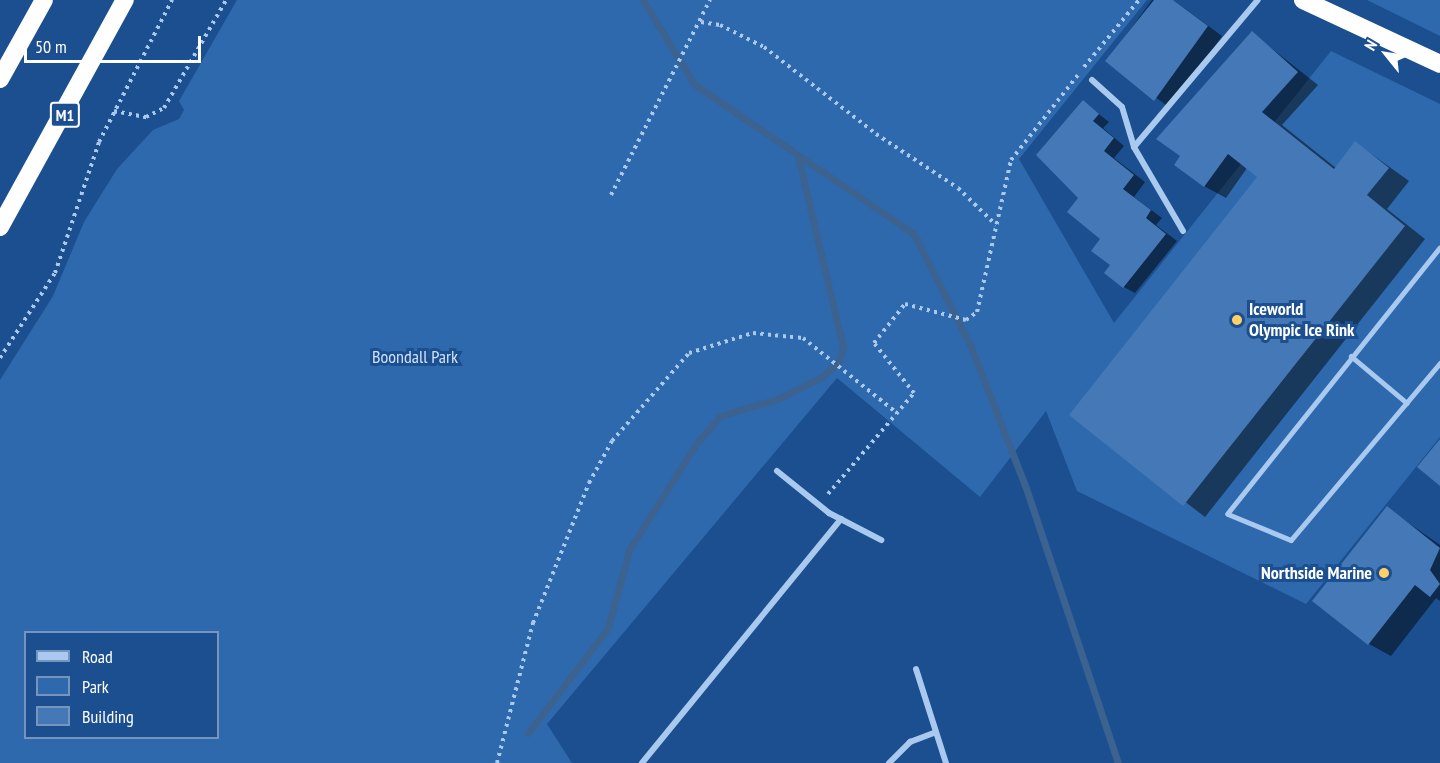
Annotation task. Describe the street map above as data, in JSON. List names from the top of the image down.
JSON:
{
  "streets": {
    "highway": ["M1"]
  },
  "parks": ["Boondall Park"],
  "places": ["Iceworld Olympic Ice Rink", "Northside Marine"],
  "legend": ["Road", "Park", "Building"],
  "scale_bar": "50 m",
  "north": "top left"
}
